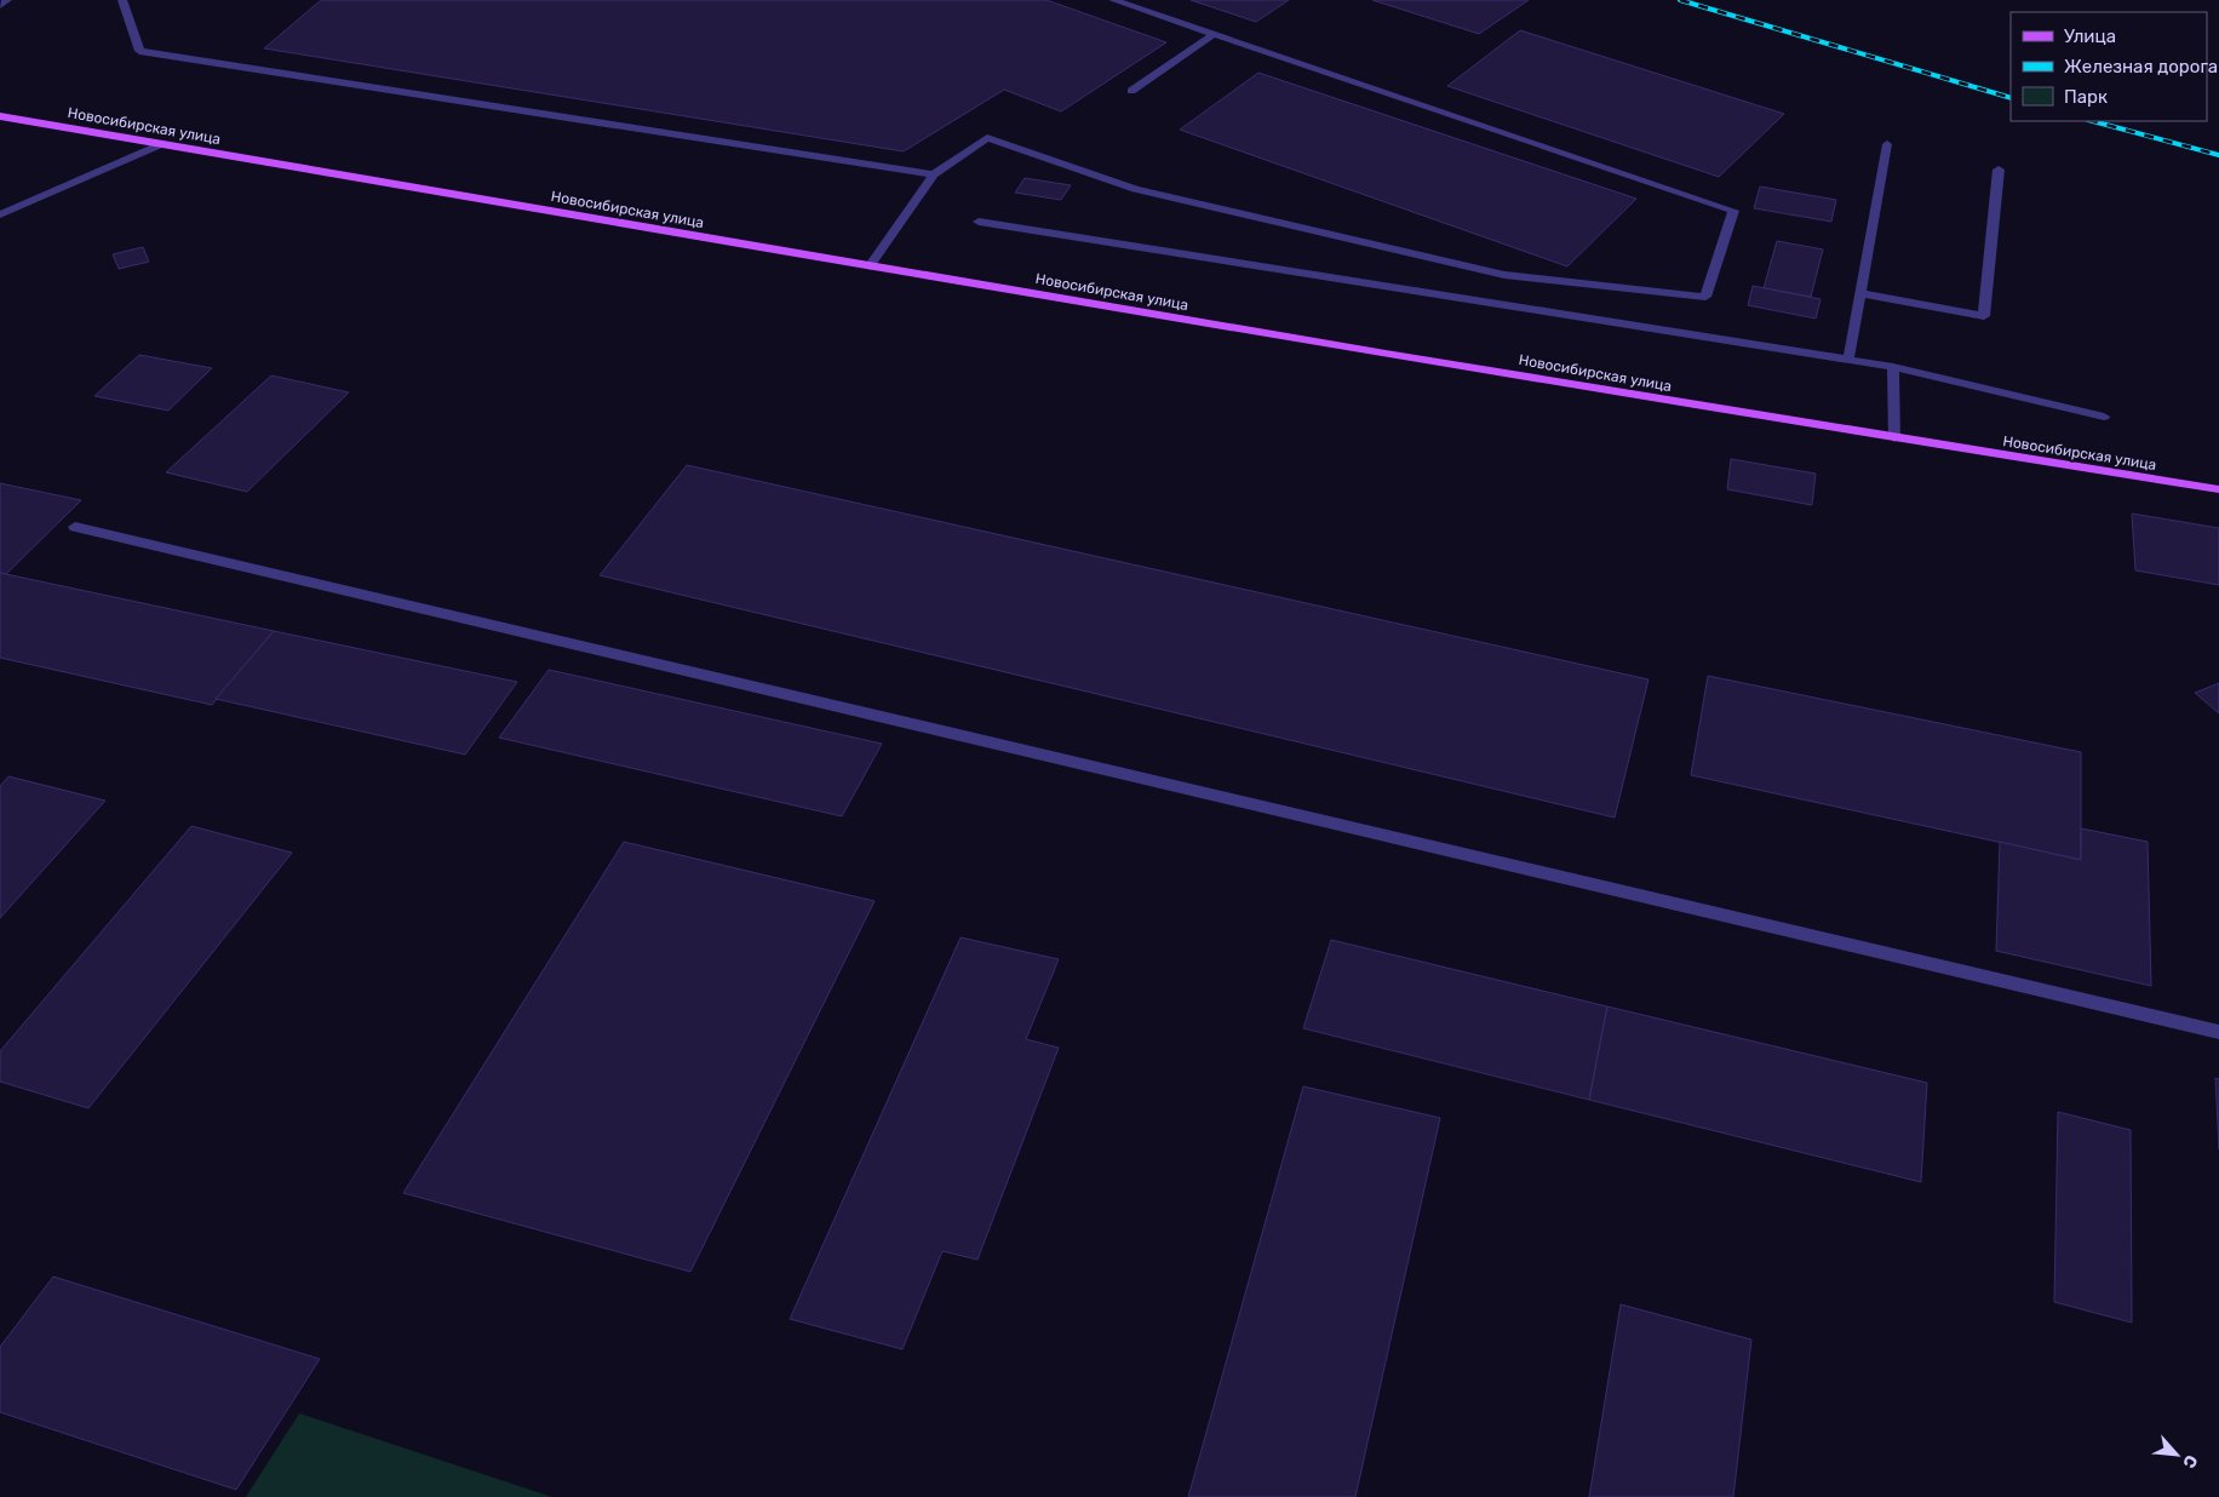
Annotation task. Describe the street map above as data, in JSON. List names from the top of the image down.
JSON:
{
  "streets": {
    "main road": ["Новосибирская улица"]
  },
  "legend": ["Улица", "Железная дорога", "Парк"],
  "north": "bottom right"
}
